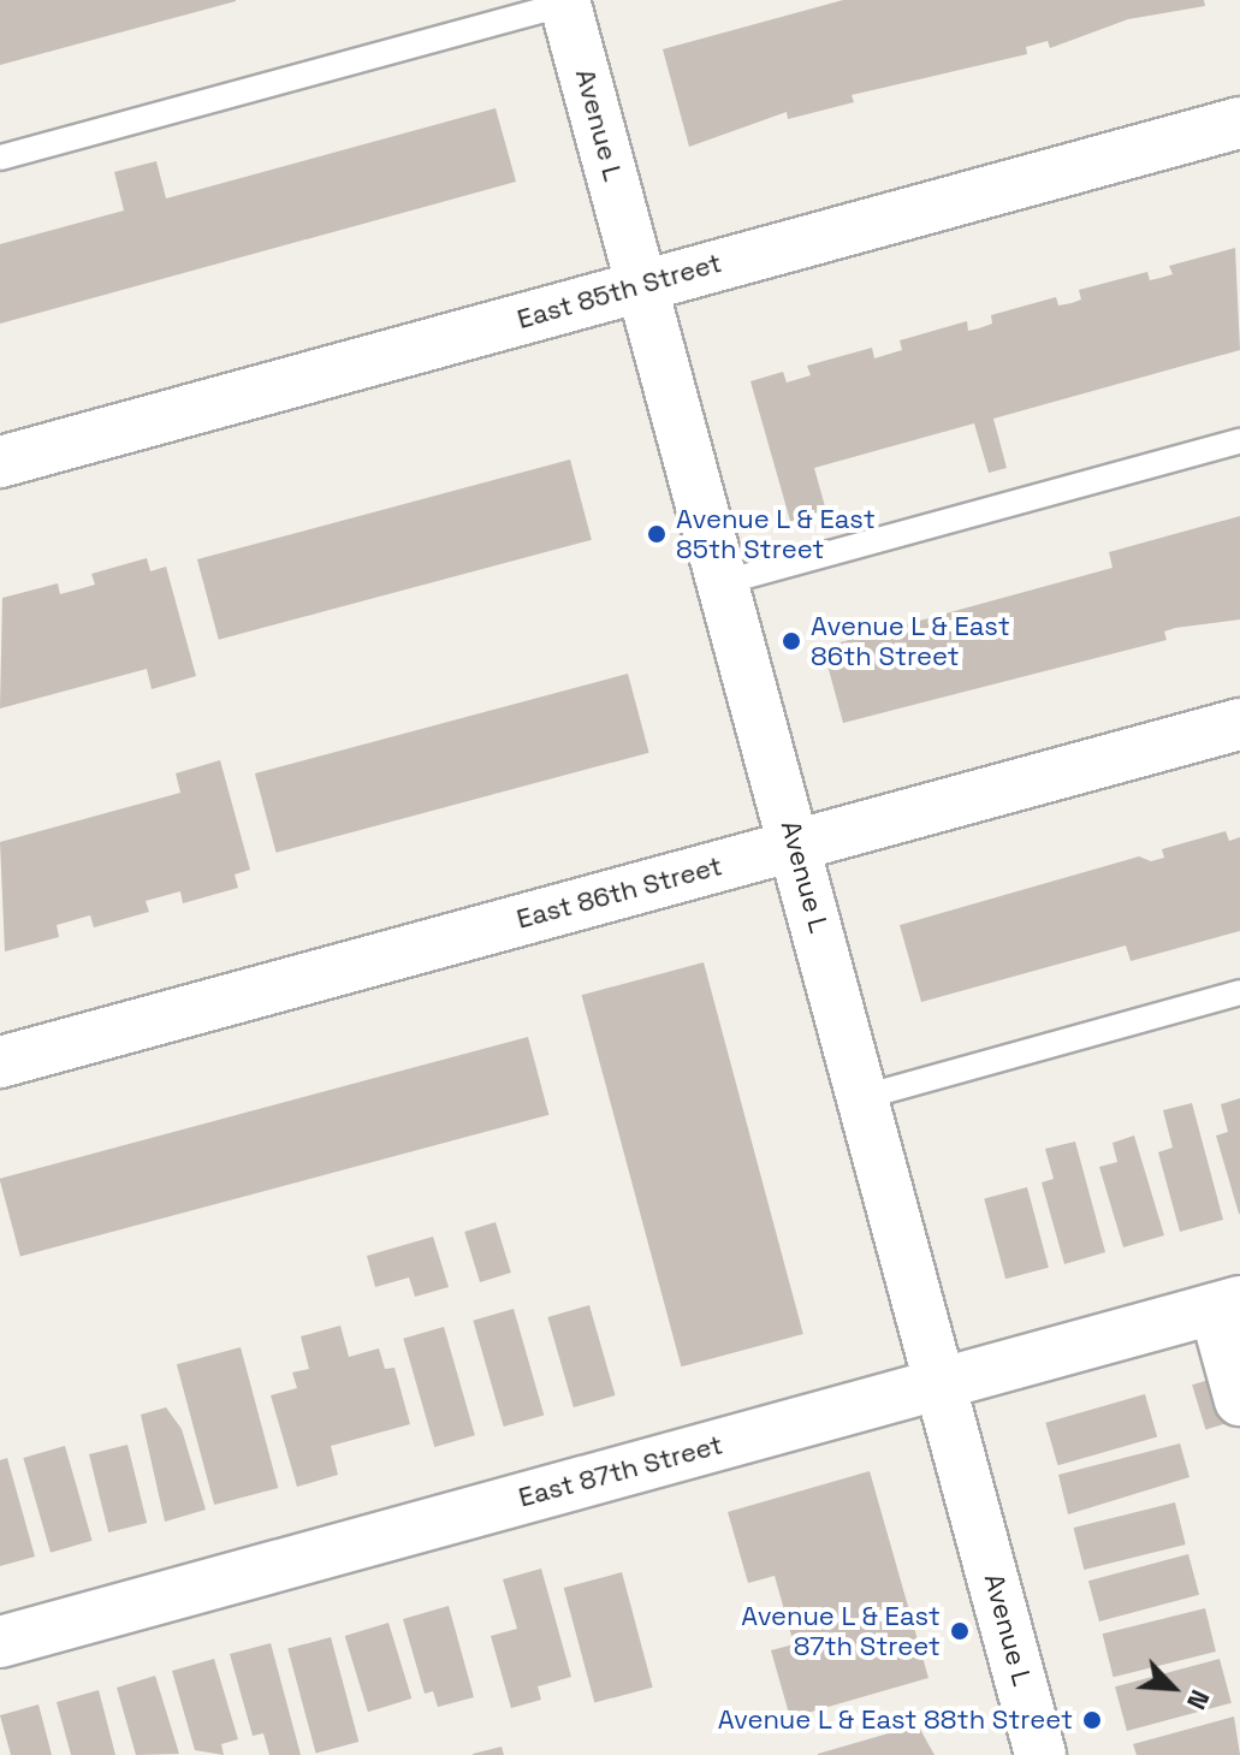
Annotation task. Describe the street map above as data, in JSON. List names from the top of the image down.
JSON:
{
  "streets": {
    "street": [
      "Avenue L",
      "East 85th Street",
      "East 86th Street",
      "East 87th Street"
    ]
  },
  "crossings": [
    ["Avenue L", "East 85th Street"],
    ["Avenue L", "East 86th Street"],
    ["Avenue L", "East 87th Street"]
  ],
  "places": [
    "Avenue L & East 85th Street",
    "Avenue L & East 86th Street",
    "Avenue L & East 87th Street",
    "Avenue L & East 88th Street"
  ],
  "north": "bottom right"
}
